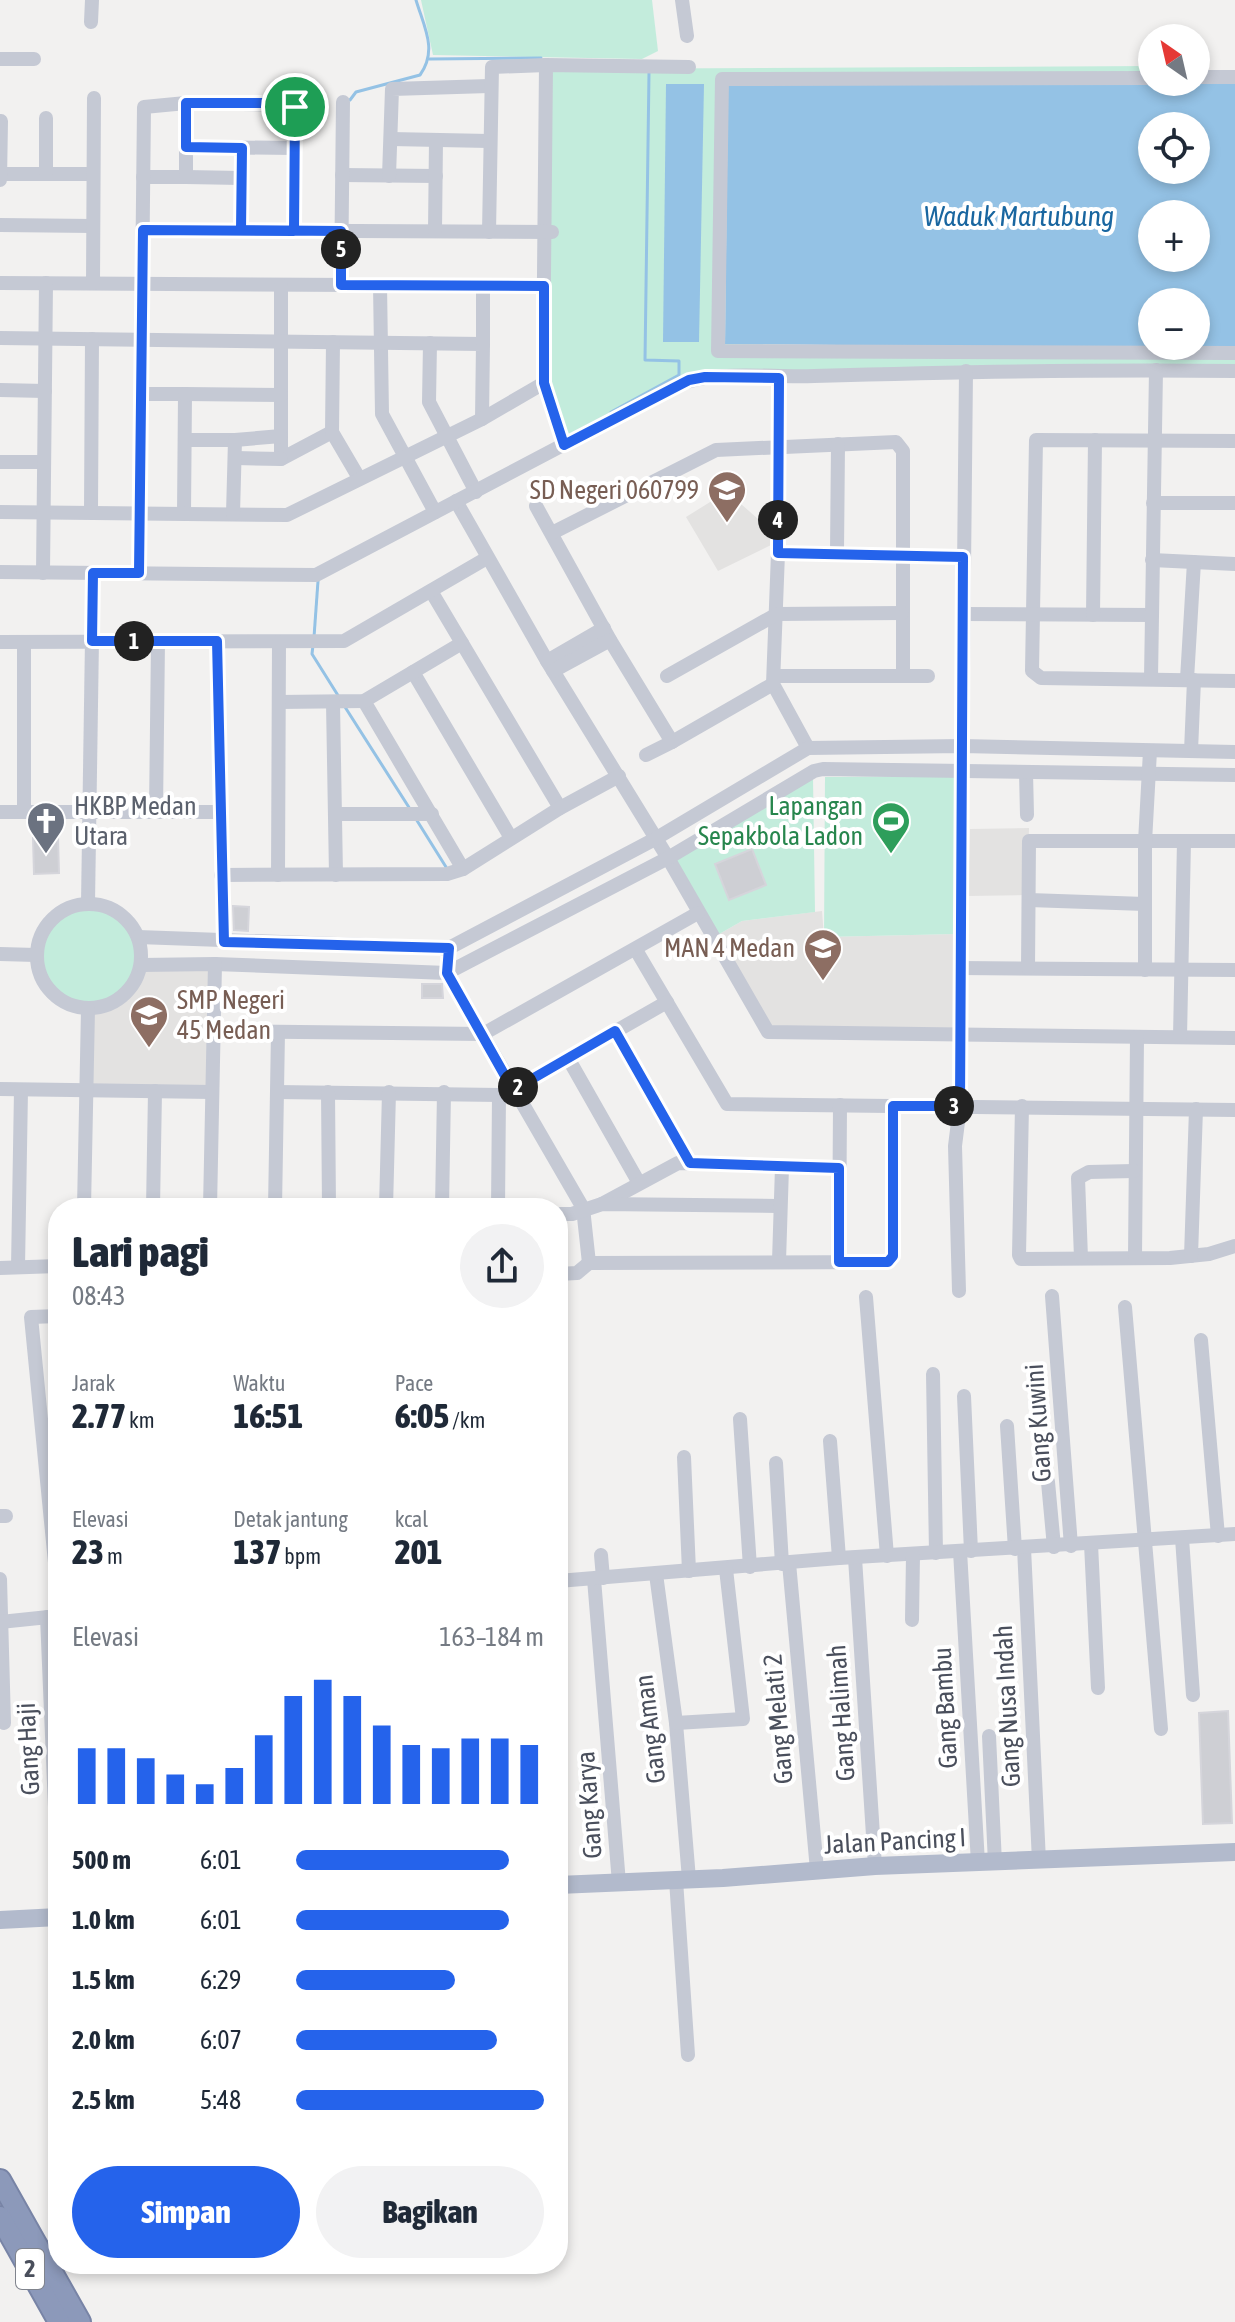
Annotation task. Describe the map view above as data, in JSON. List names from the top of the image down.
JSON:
{
  "streets": {
    "highway": ["2"],
    "main road": ["Jalan Pancing I"],
    "street": [
      "Gang Kuwini",
      "Gang Nusa Indah",
      "Gang Bambu",
      "Gang Halimah",
      "Gang Melati 2",
      "Gang Aman",
      "Gang Karya"
    ]
  },
  "crossings": [
    ["Gang Nusa Indah", "Jalan Pancing I"],
    ["Gang Bambu", "Jalan Pancing I"],
    ["Gang Halimah", "Jalan Pancing I"],
    ["Gang Melati 2", "Jalan Pancing I"],
    ["Gang Aman", "Jalan Pancing I"],
    ["Gang Karya", "Jalan Pancing I"]
  ],
  "water": ["Waduk Martubung"],
  "places": {
    "school or university": ["SD Negeri 060799", "MAN 4 Medan", "SMP Negeri 45 Medan"],
    "church": ["HKBP Medan Utara"],
    "sports": ["Lapangan Sepakbola Ladon"]
  },
  "north": "top left",
  "page": {
    "map_buttons": ["+", "−"],
    "pins": [
      "5",
      "4",
      "1",
      "2",
      "3"
    ],
    "heading": ["Lari pagi", "08:43"],
    "stats": [
      ["Jarak", "2.77 km"],
      ["Waktu", "16:51"],
      ["Pace", "6:05 /km"],
      ["Elevasi", "23 m"],
      ["Detak jantung", "137 bpm"],
      ["kcal", "201"]
    ],
    "chart": ["Elevasi", "163–184 m"],
    "list": [
      {
        "name": "500 m",
        "note": "6:01"
      },
      {
        "name": "1.0 km",
        "note": "6:01"
      },
      {
        "name": "1.5 km",
        "note": "6:29"
      },
      {
        "name": "2.0 km",
        "note": "6:07"
      },
      {
        "name": "2.5 km",
        "note": "5:48"
      }
    ],
    "buttons": ["Simpan", "Bagikan"]
  }
}
